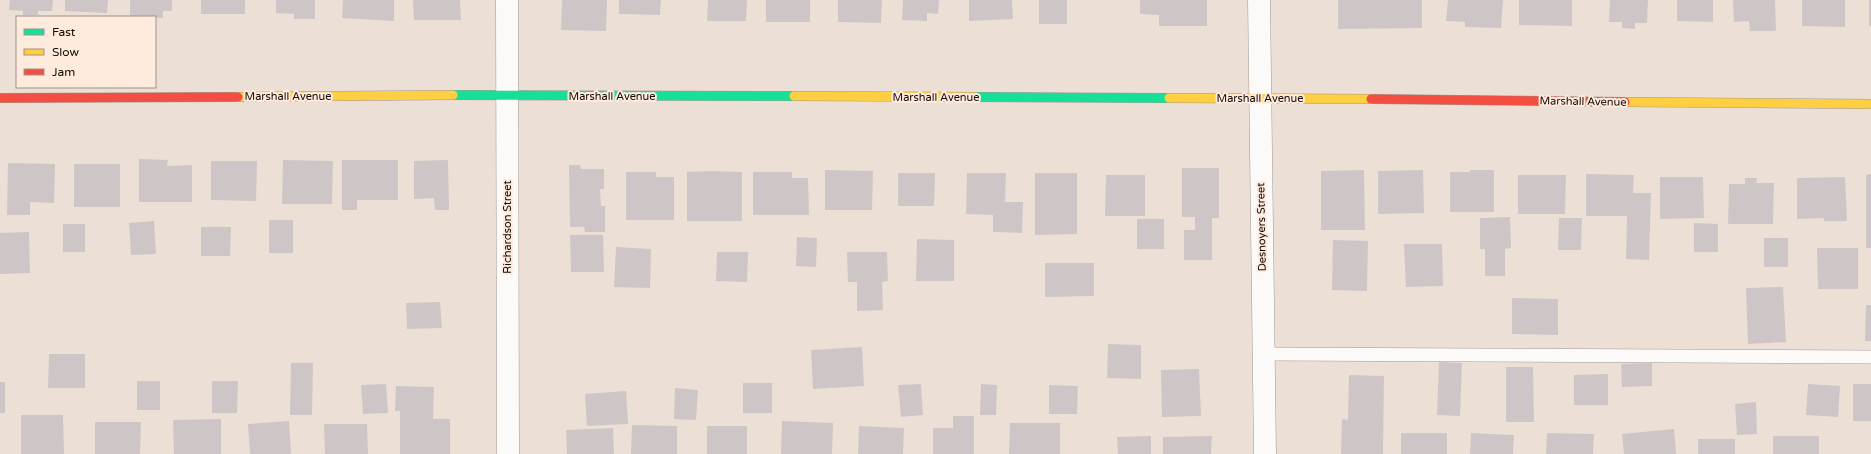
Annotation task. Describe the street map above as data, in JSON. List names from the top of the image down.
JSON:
{
  "streets": {
    "street": ["Marshall Avenue", "Richardson Street", "Desnoyers Street"]
  },
  "crossings": [
    ["Marshall Avenue", "Richardson Street"],
    ["Marshall Avenue", "Desnoyers Street"]
  ],
  "legend": ["Fast", "Slow", "Jam"]
}
